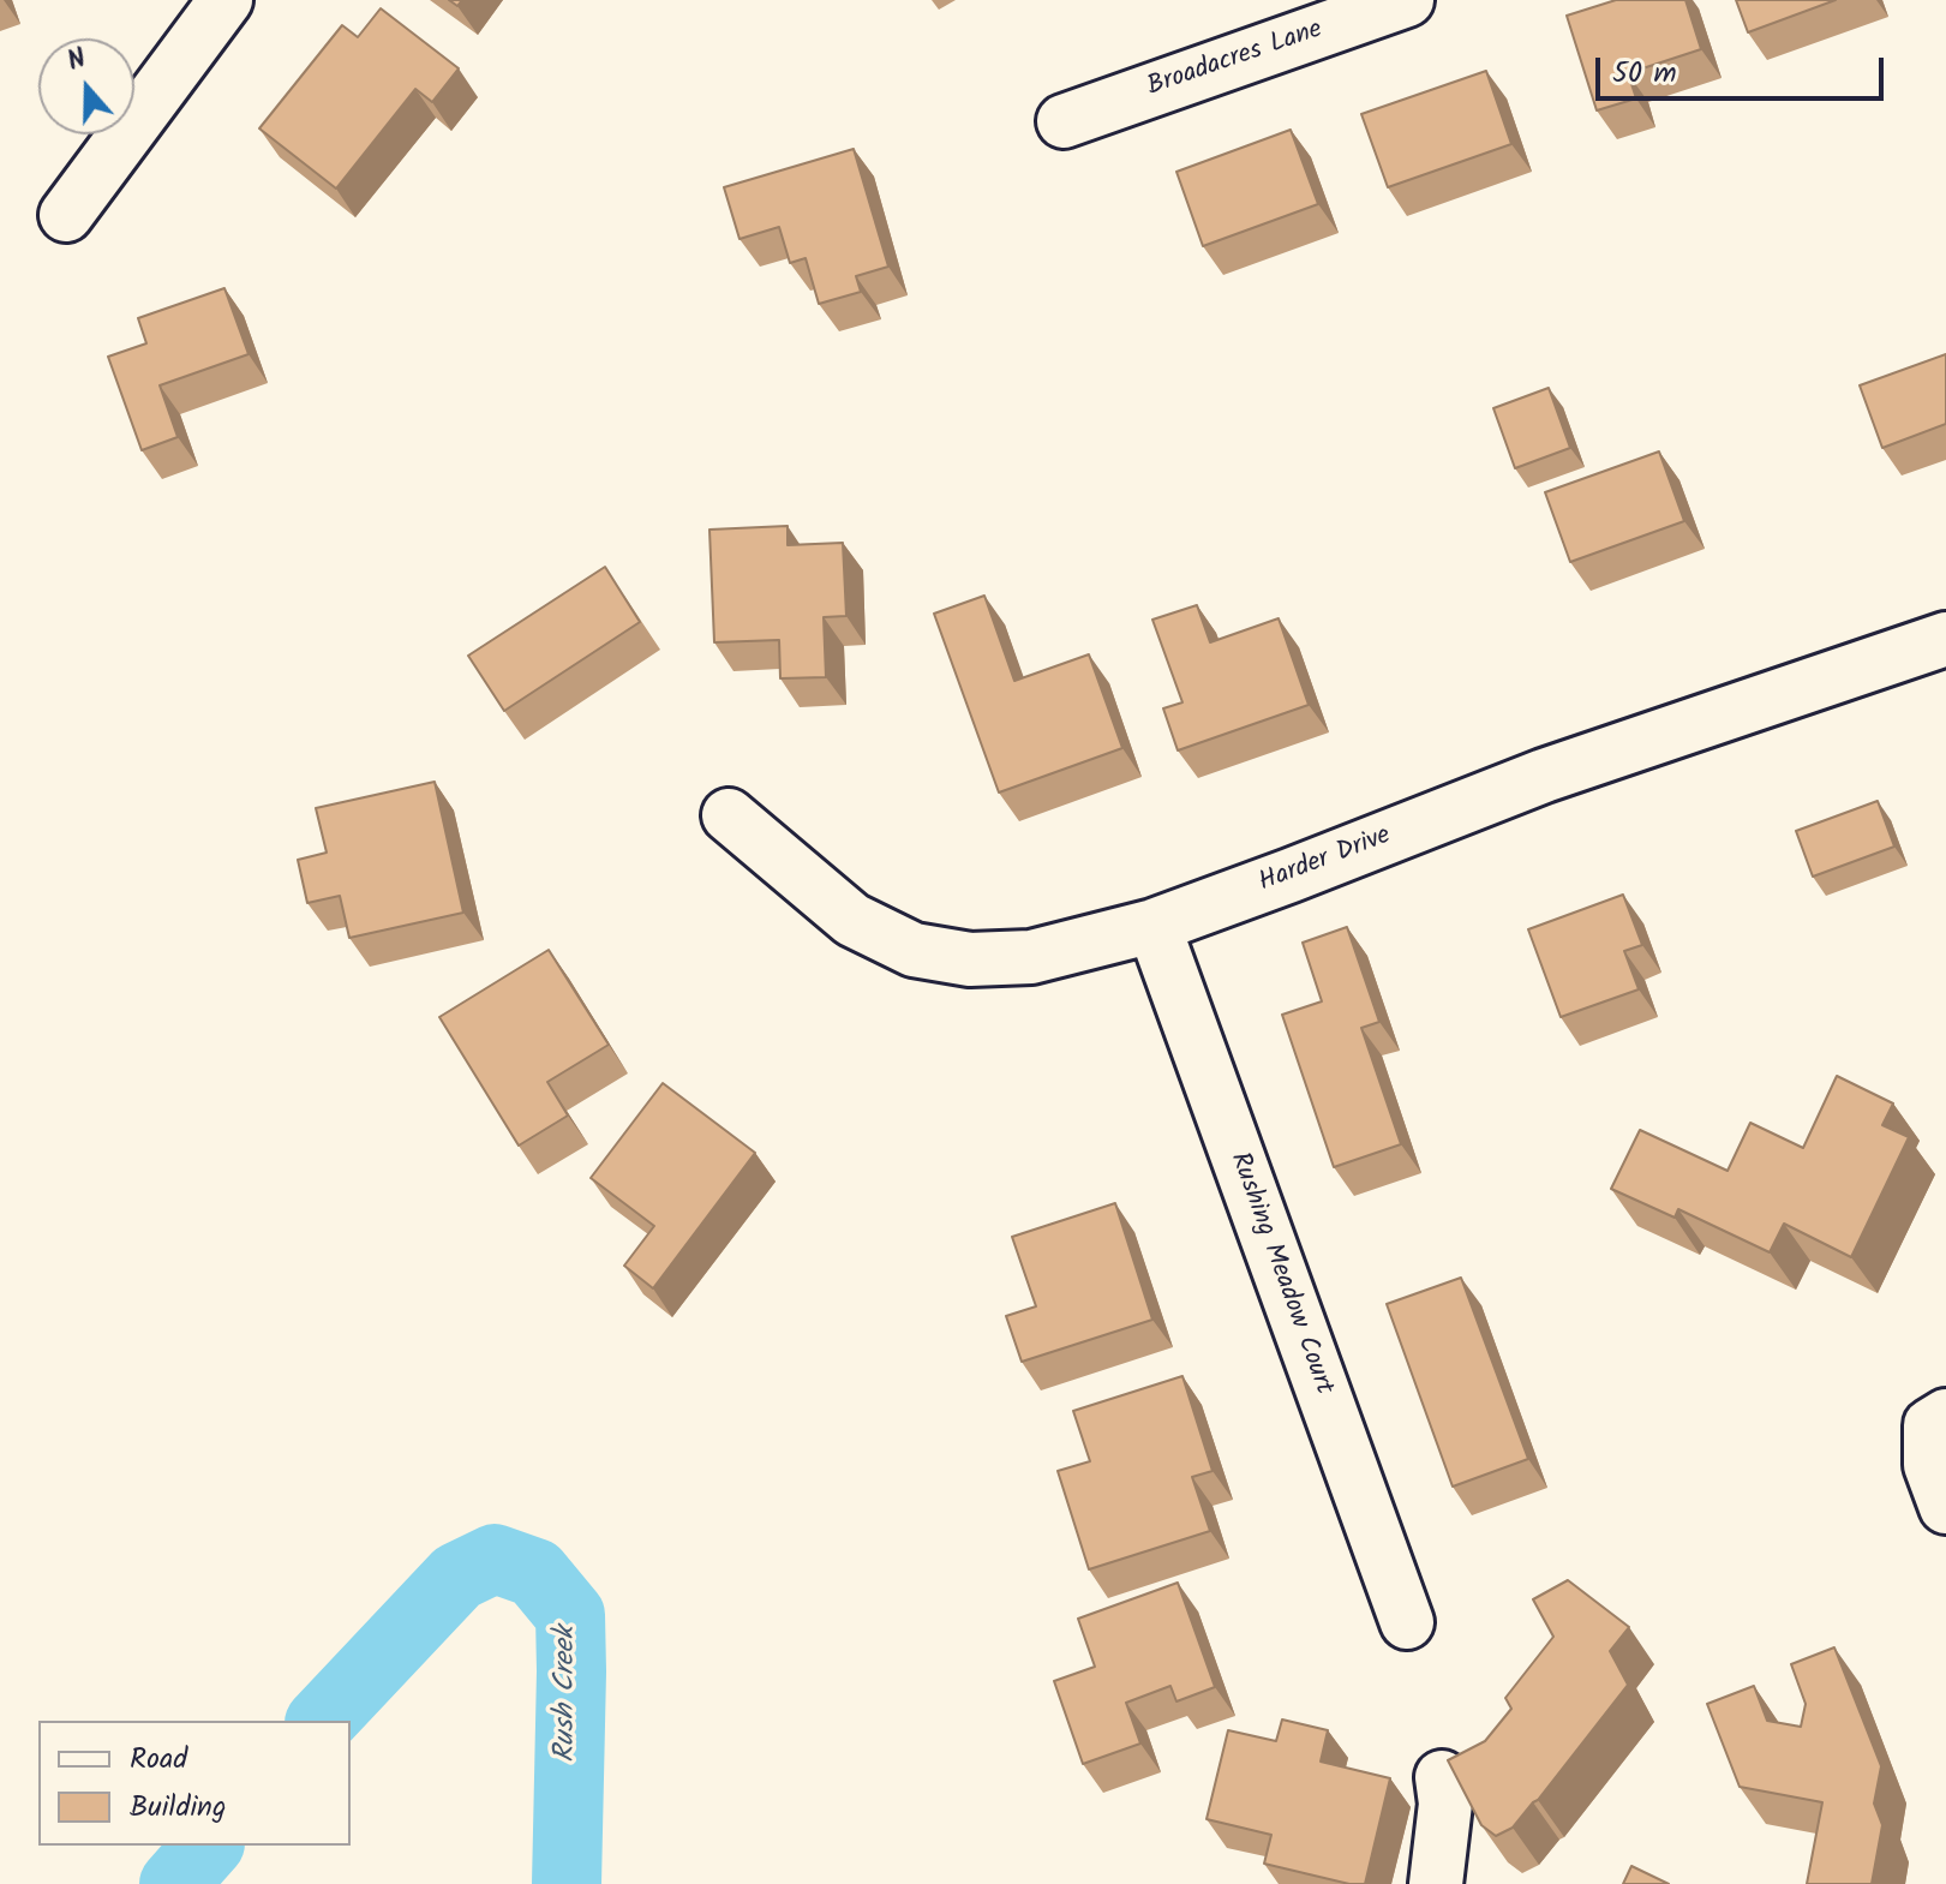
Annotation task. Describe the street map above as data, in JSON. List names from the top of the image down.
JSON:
{
  "streets": {
    "street": ["Broadacres Lane", "Harder Drive", "Rushing Meadow Court"]
  },
  "crossings": [
    ["Harder Drive", "Rushing Meadow Court"]
  ],
  "water": ["Rush Creek"],
  "legend": ["Road", "Building"],
  "scale_bar": "50 m",
  "north": "top"
}
